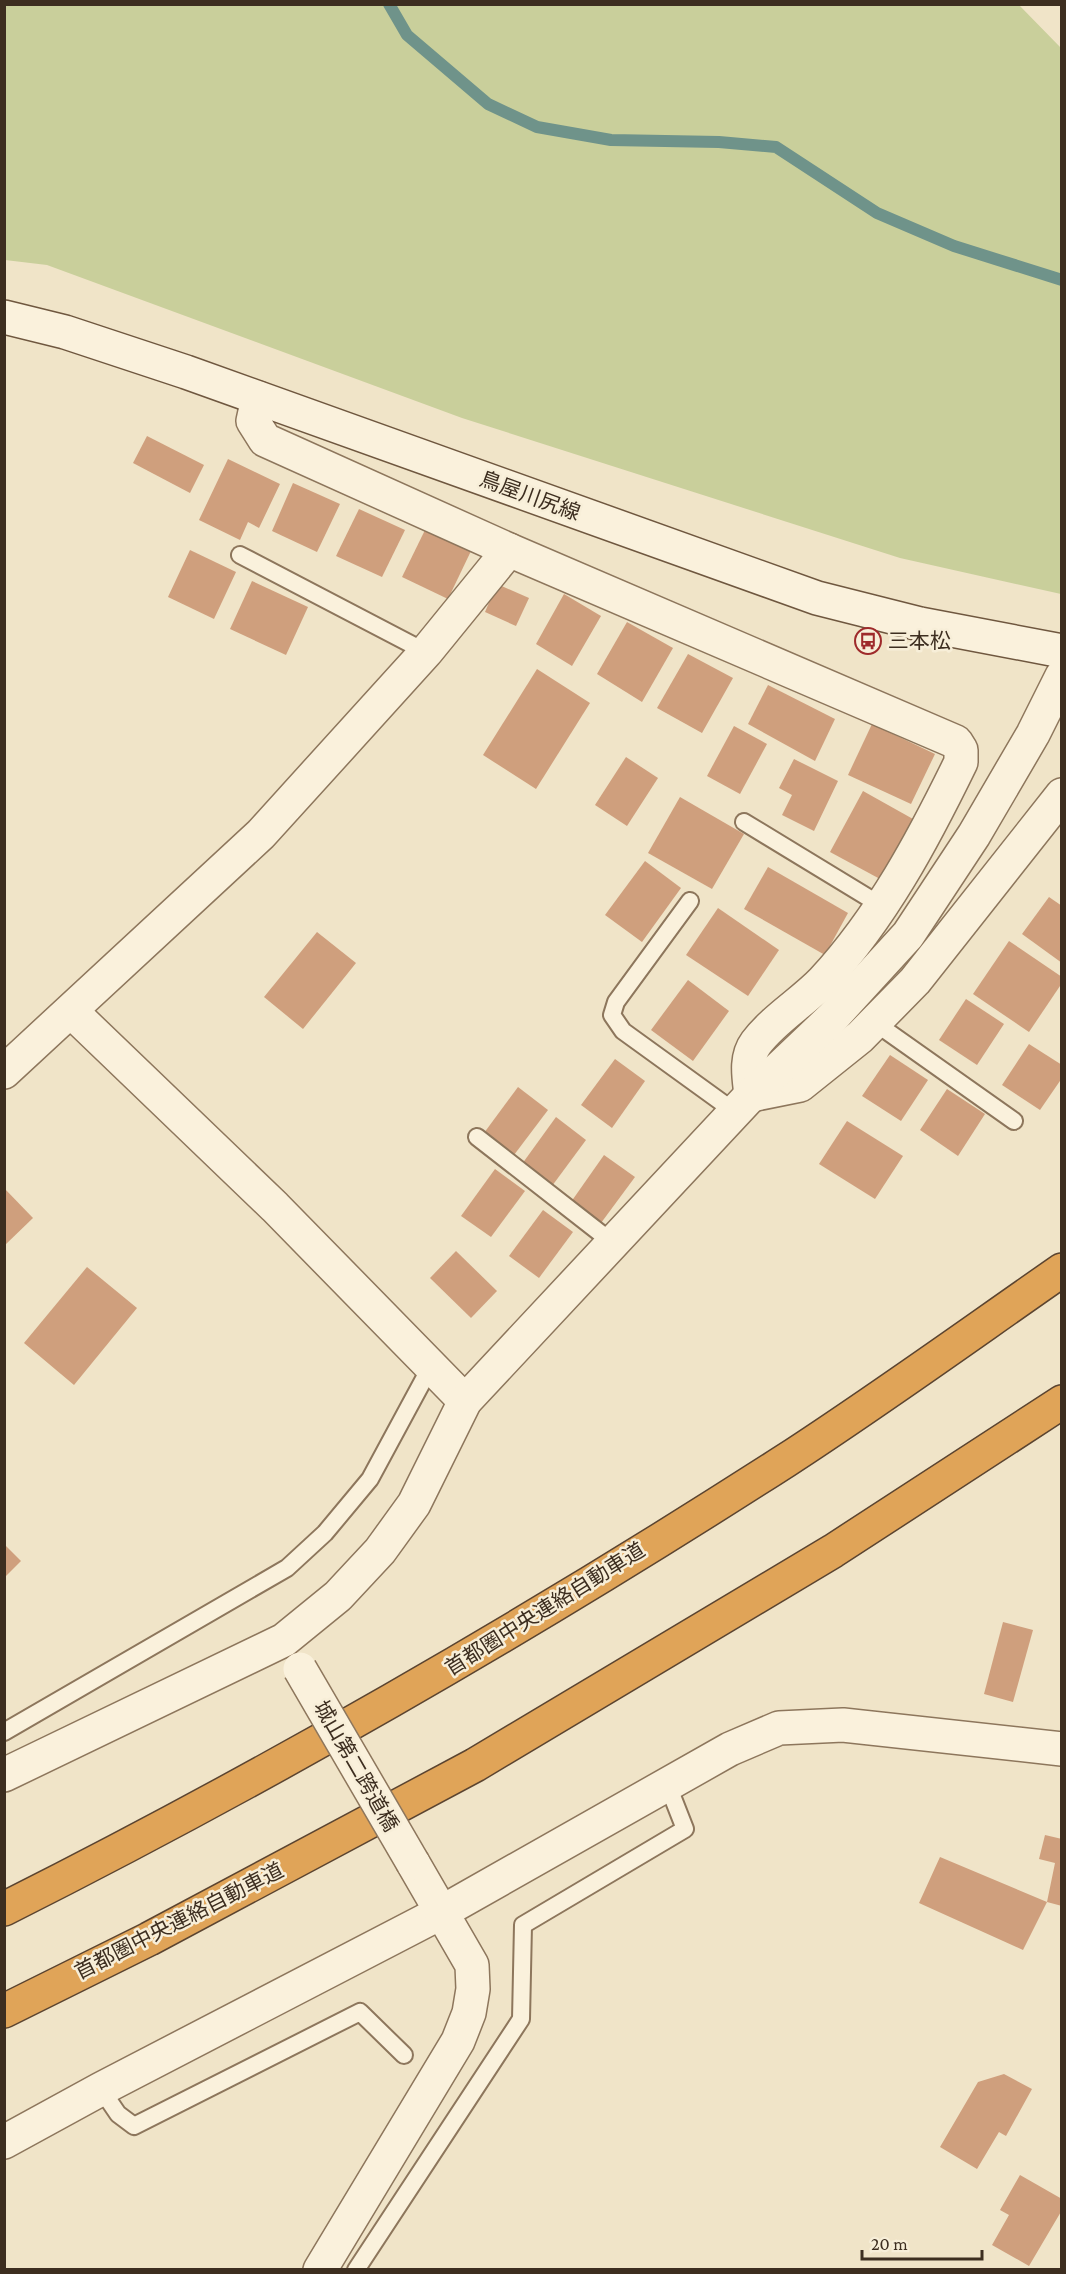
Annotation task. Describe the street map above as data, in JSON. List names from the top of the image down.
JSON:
{
  "streets": {
    "highway": ["首都圏中央連絡自動車道"],
    "street": ["鳥屋川尻線", "城山第二跨道橋"]
  },
  "places": {
    "bus stop": ["三本松"]
  },
  "scale_bar": "20 m"
}
